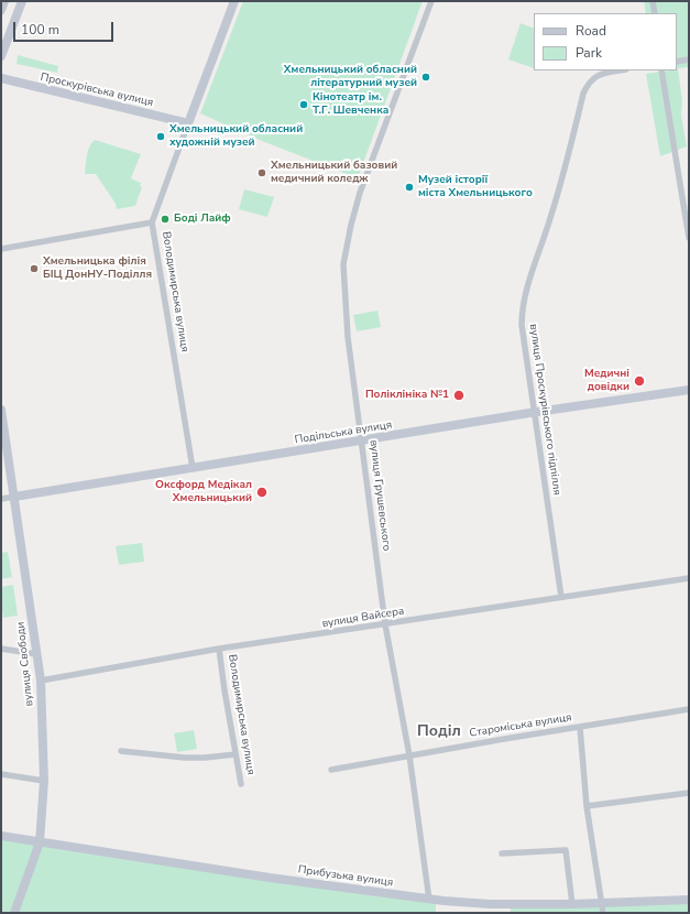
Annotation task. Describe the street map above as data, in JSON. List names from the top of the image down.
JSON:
{
  "streets": {
    "street": [
      "Проскурівська вулиця",
      "Володимирська вулиця",
      "вулиця Проскурівського підпілля",
      "Подільська вулиця",
      "вулиця Грушевського",
      "вулиця Вайсера",
      "вулиця Свободи",
      "Староміська вулиця",
      "Прибузька вулиця"
    ]
  },
  "crossings": [
    ["Проскурівська вулиця", "Володимирська вулиця"],
    ["Володимирська вулиця", "Подільська вулиця"],
    ["Володимирська вулиця", "вулиця Вайсера"],
    ["вулиця Проскурівського підпілля", "Подільська вулиця"],
    ["вулиця Проскурівського підпілля", "вулиця Вайсера"],
    ["Подільська вулиця", "вулиця Грушевського"],
    ["Подільська вулиця", "вулиця Свободи"],
    ["вулиця Грушевського", "вулиця Вайсера"],
    ["вулиця Грушевського", "Староміська вулиця"],
    ["вулиця Грушевського", "Прибузька вулиця"],
    ["вулиця Вайсера", "вулиця Свободи"],
    ["вулиця Свободи", "Прибузька вулиця"]
  ],
  "districts": ["Поділ"],
  "places": [
    "Хмельницький обласний літературний музей",
    "Кінотеатр ім. Т.Г. Шевченка",
    "Хмельницький обласний художній музей",
    "Хмельницький базовий медичний коледж",
    "Музей історії міста Хмельницького",
    "Боді Лайф",
    "Хмельницька філія БІЦ ДонНУ-Поділля",
    "Медичні довідки",
    "Поліклініка №1",
    "Оксфорд Медікал Хмельницький"
  ],
  "legend": ["Road", "Park"],
  "scale_bar": "100 m"
}
